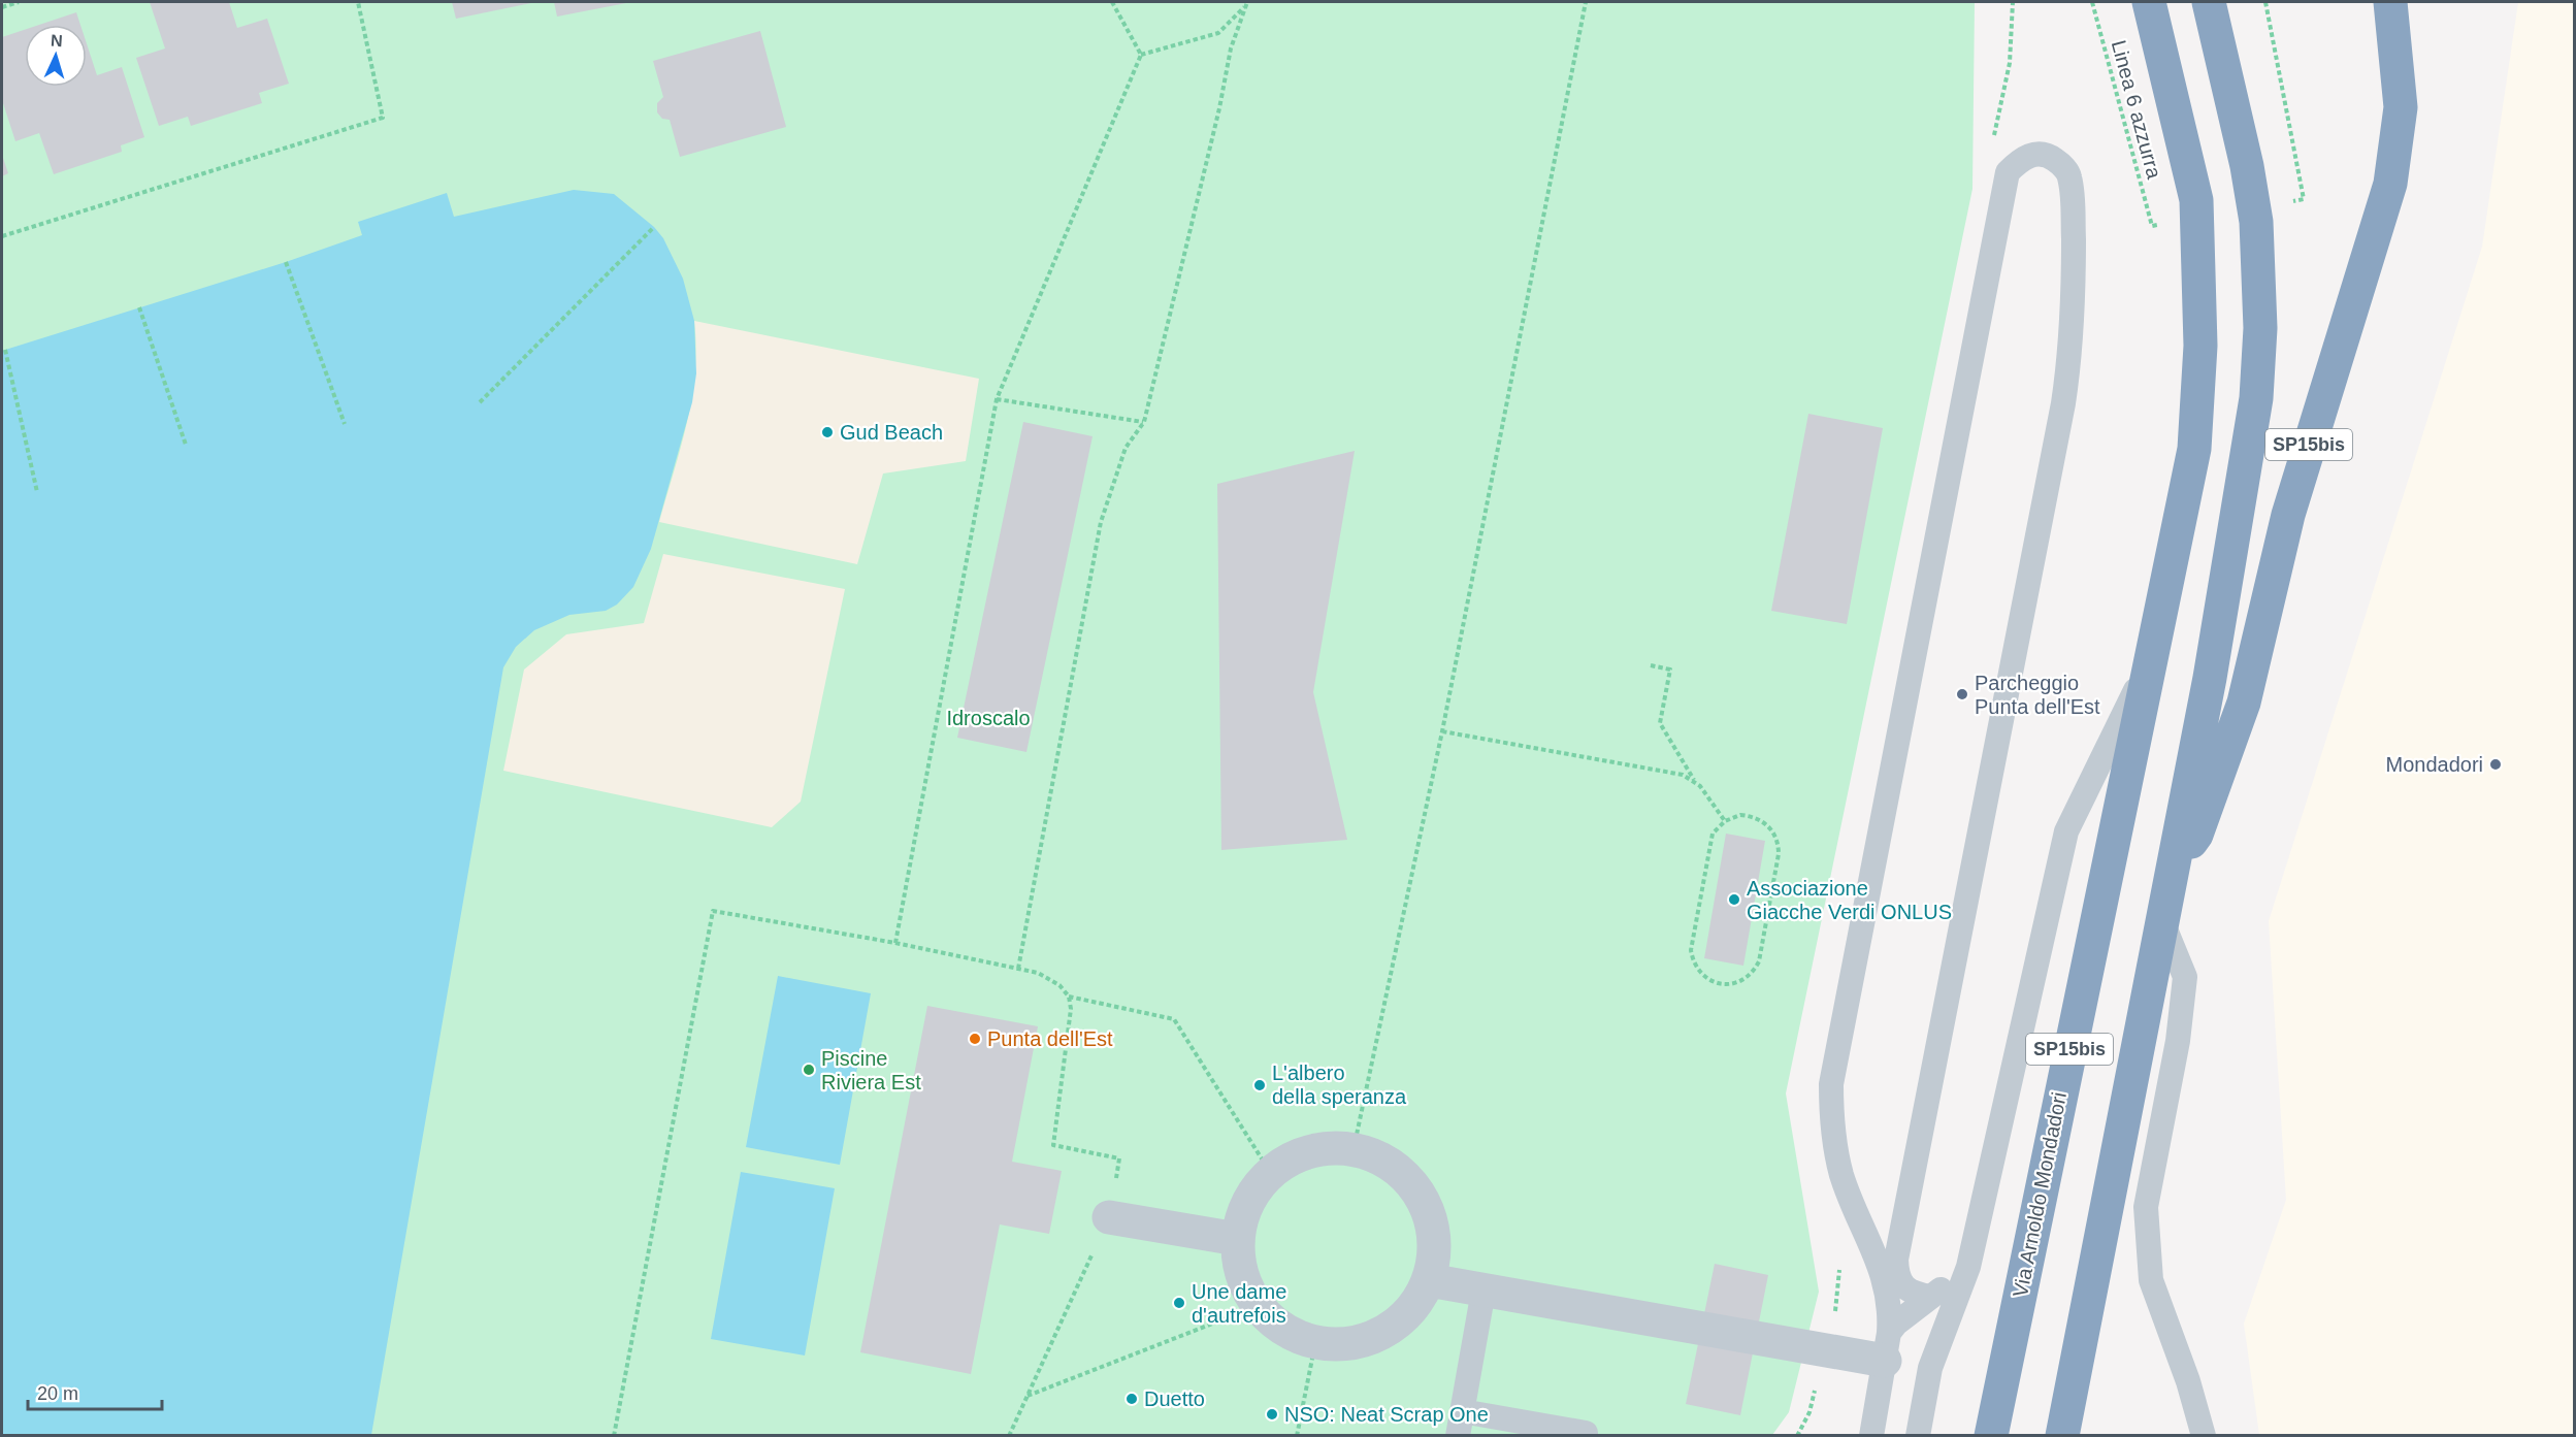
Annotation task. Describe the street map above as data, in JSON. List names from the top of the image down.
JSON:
{
  "streets": {
    "highway": ["SP15bis", "Via Arnoldo Mondadori"],
    "path": ["Linea 6 azzurra"]
  },
  "crossings": [
    ["SP15bis", "Via Arnoldo Mondadori"]
  ],
  "parks": ["Idroscalo"],
  "places": [
    "Gud Beach",
    "Parcheggio Punta dell'Est",
    "Mondadori",
    "Associazione Giacche Verdi ONLUS",
    "Punta dell'Est",
    "Piscine Riviera Est",
    "L'albero della speranza",
    "Une dame d'autrefois",
    "Duetto",
    "NSO: Neat Scrap One"
  ],
  "scale_bar": "20 m",
  "north": "top"
}
